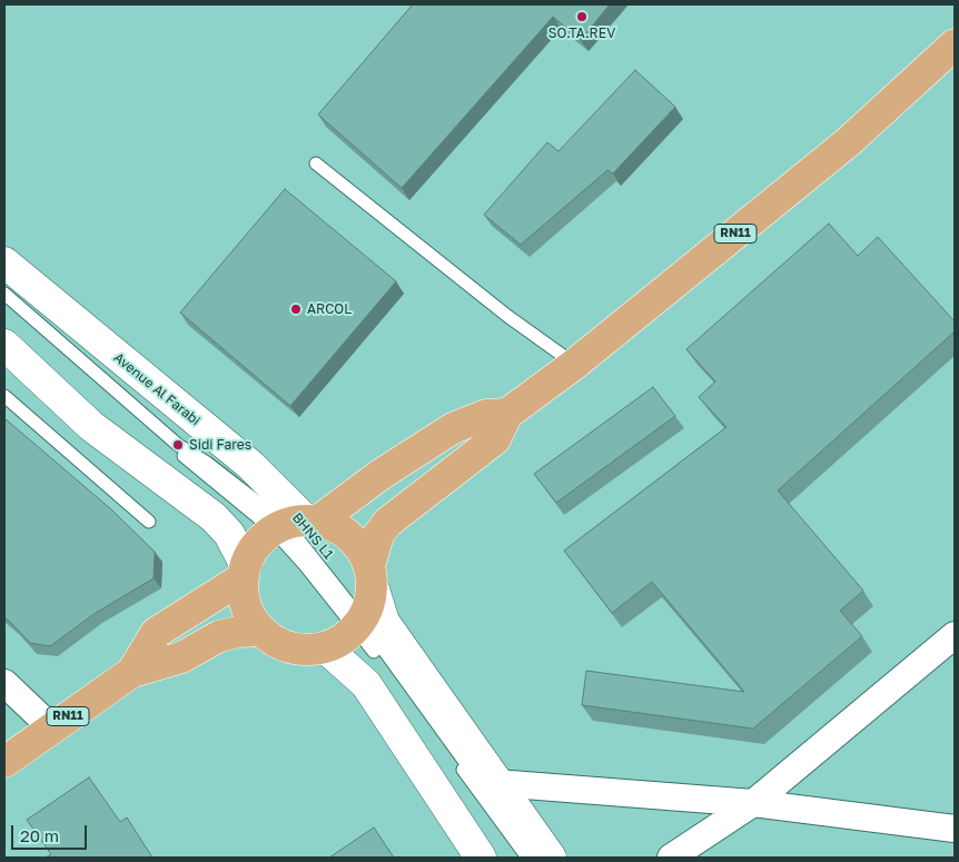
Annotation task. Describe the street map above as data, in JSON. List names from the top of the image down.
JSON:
{
  "streets": {
    "main road": ["RN11"],
    "street": ["Avenue Al Farabi"],
    "lane": ["BHNS L1"]
  },
  "crossings": [
    ["RN11", "Avenue Al Farabi"],
    ["RN11", "BHNS L1"],
    ["Avenue Al Farabi", "BHNS L1"]
  ],
  "places": ["SO.TA.REV", "ARCOL", "Sidi Fares"],
  "scale_bar": "20 m"
}
